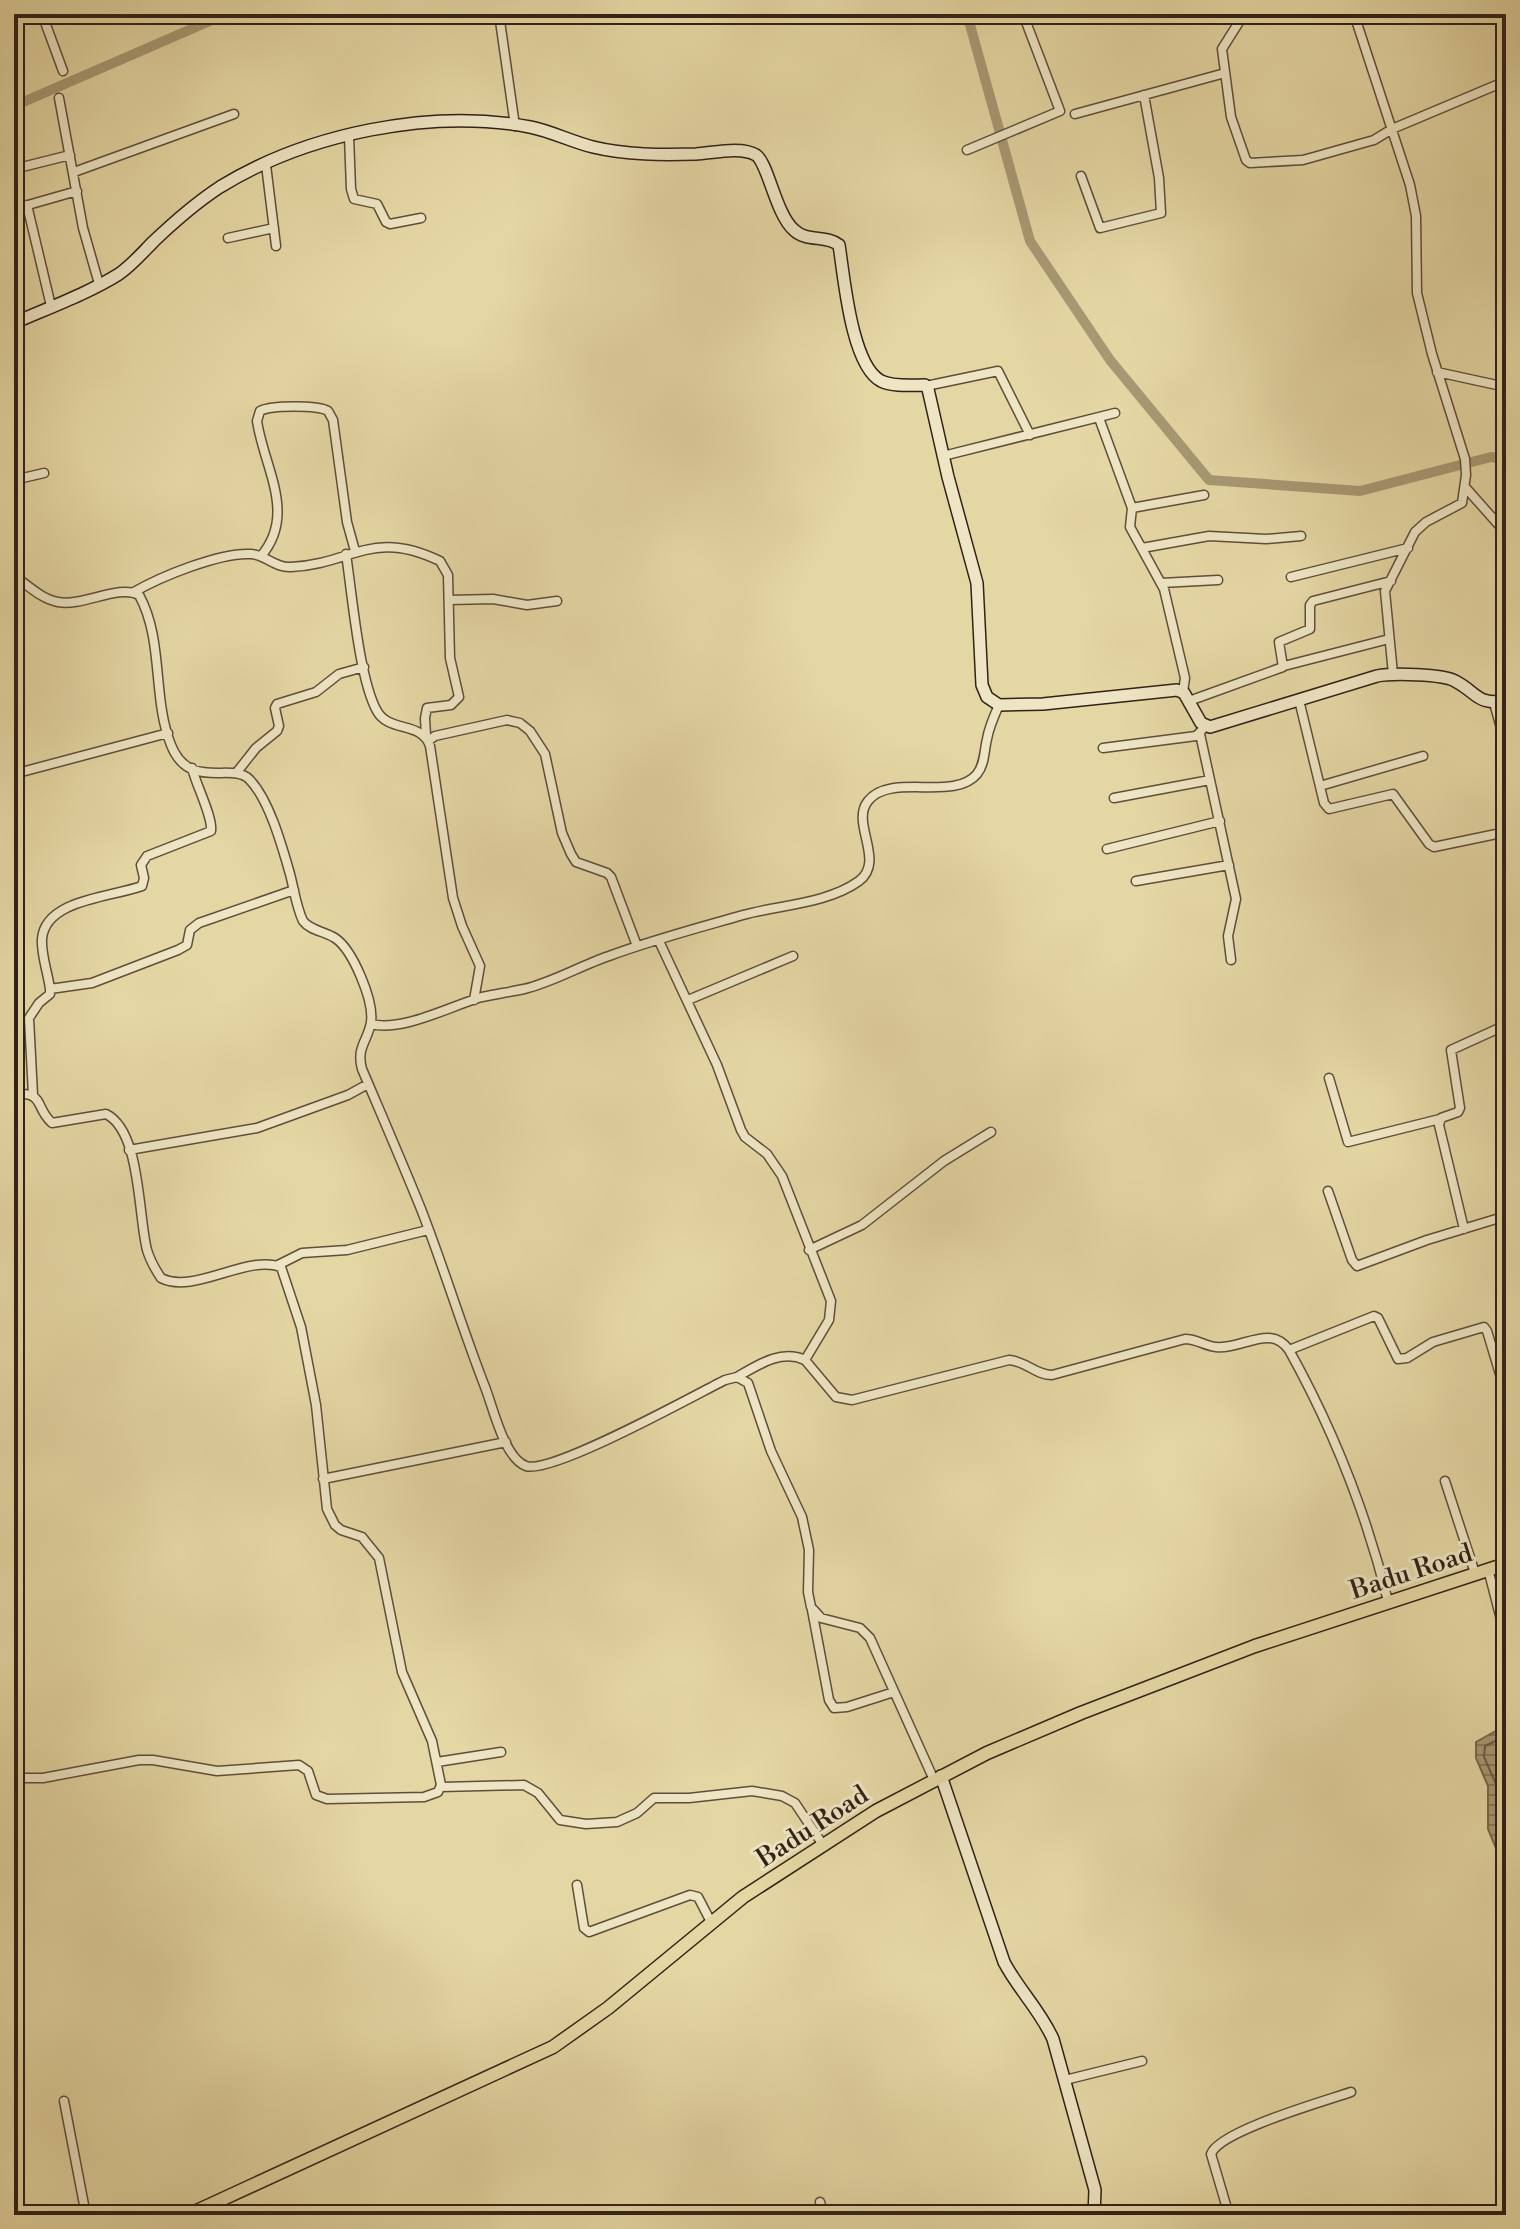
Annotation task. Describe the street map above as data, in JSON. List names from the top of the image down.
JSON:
{
  "streets": {
    "main road": ["Badu Road"]
  }
}
